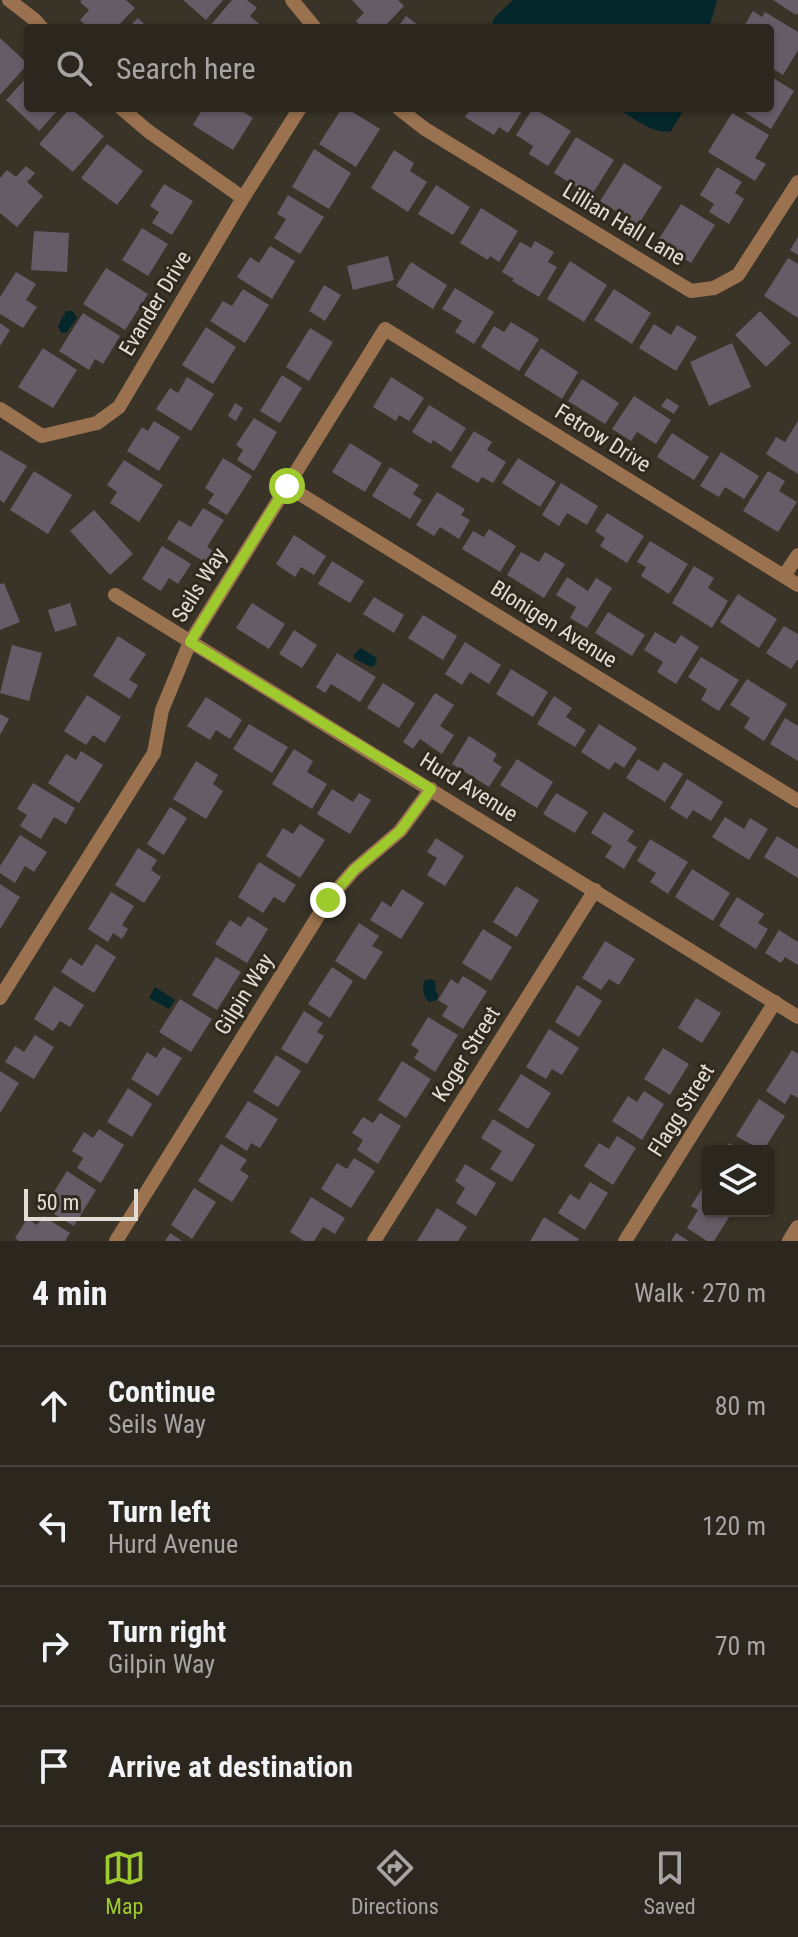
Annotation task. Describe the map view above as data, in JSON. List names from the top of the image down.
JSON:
{
  "streets": {
    "street": [
      "Lillian Hall Lane",
      "Evander Drive",
      "Fetrow Drive",
      "Seils Way",
      "Blonigen Avenue",
      "Hurd Avenue",
      "Gilpin Way",
      "Koger Street",
      "Flagg Street"
    ]
  },
  "crossings": [
    ["Fetrow Drive", "Seils Way"],
    ["Seils Way", "Blonigen Avenue"],
    ["Seils Way", "Hurd Avenue"],
    ["Hurd Avenue", "Gilpin Way"],
    ["Hurd Avenue", "Koger Street"],
    ["Hurd Avenue", "Flagg Street"]
  ],
  "scale_bar": "50 m",
  "page": {
    "search": "Search here",
    "scale": "50 m",
    "heading": ["4 min", "Walk · 270 m"],
    "list": [
      ["Continue", "Seils Way", "80 m"],
      ["Turn left", "Hurd Avenue", "120 m"],
      ["Turn right", "Gilpin Way", "70 m"],
      "Arrive at destination"
    ],
    "nav": ["Map", "Directions", "Saved"]
  }
}
